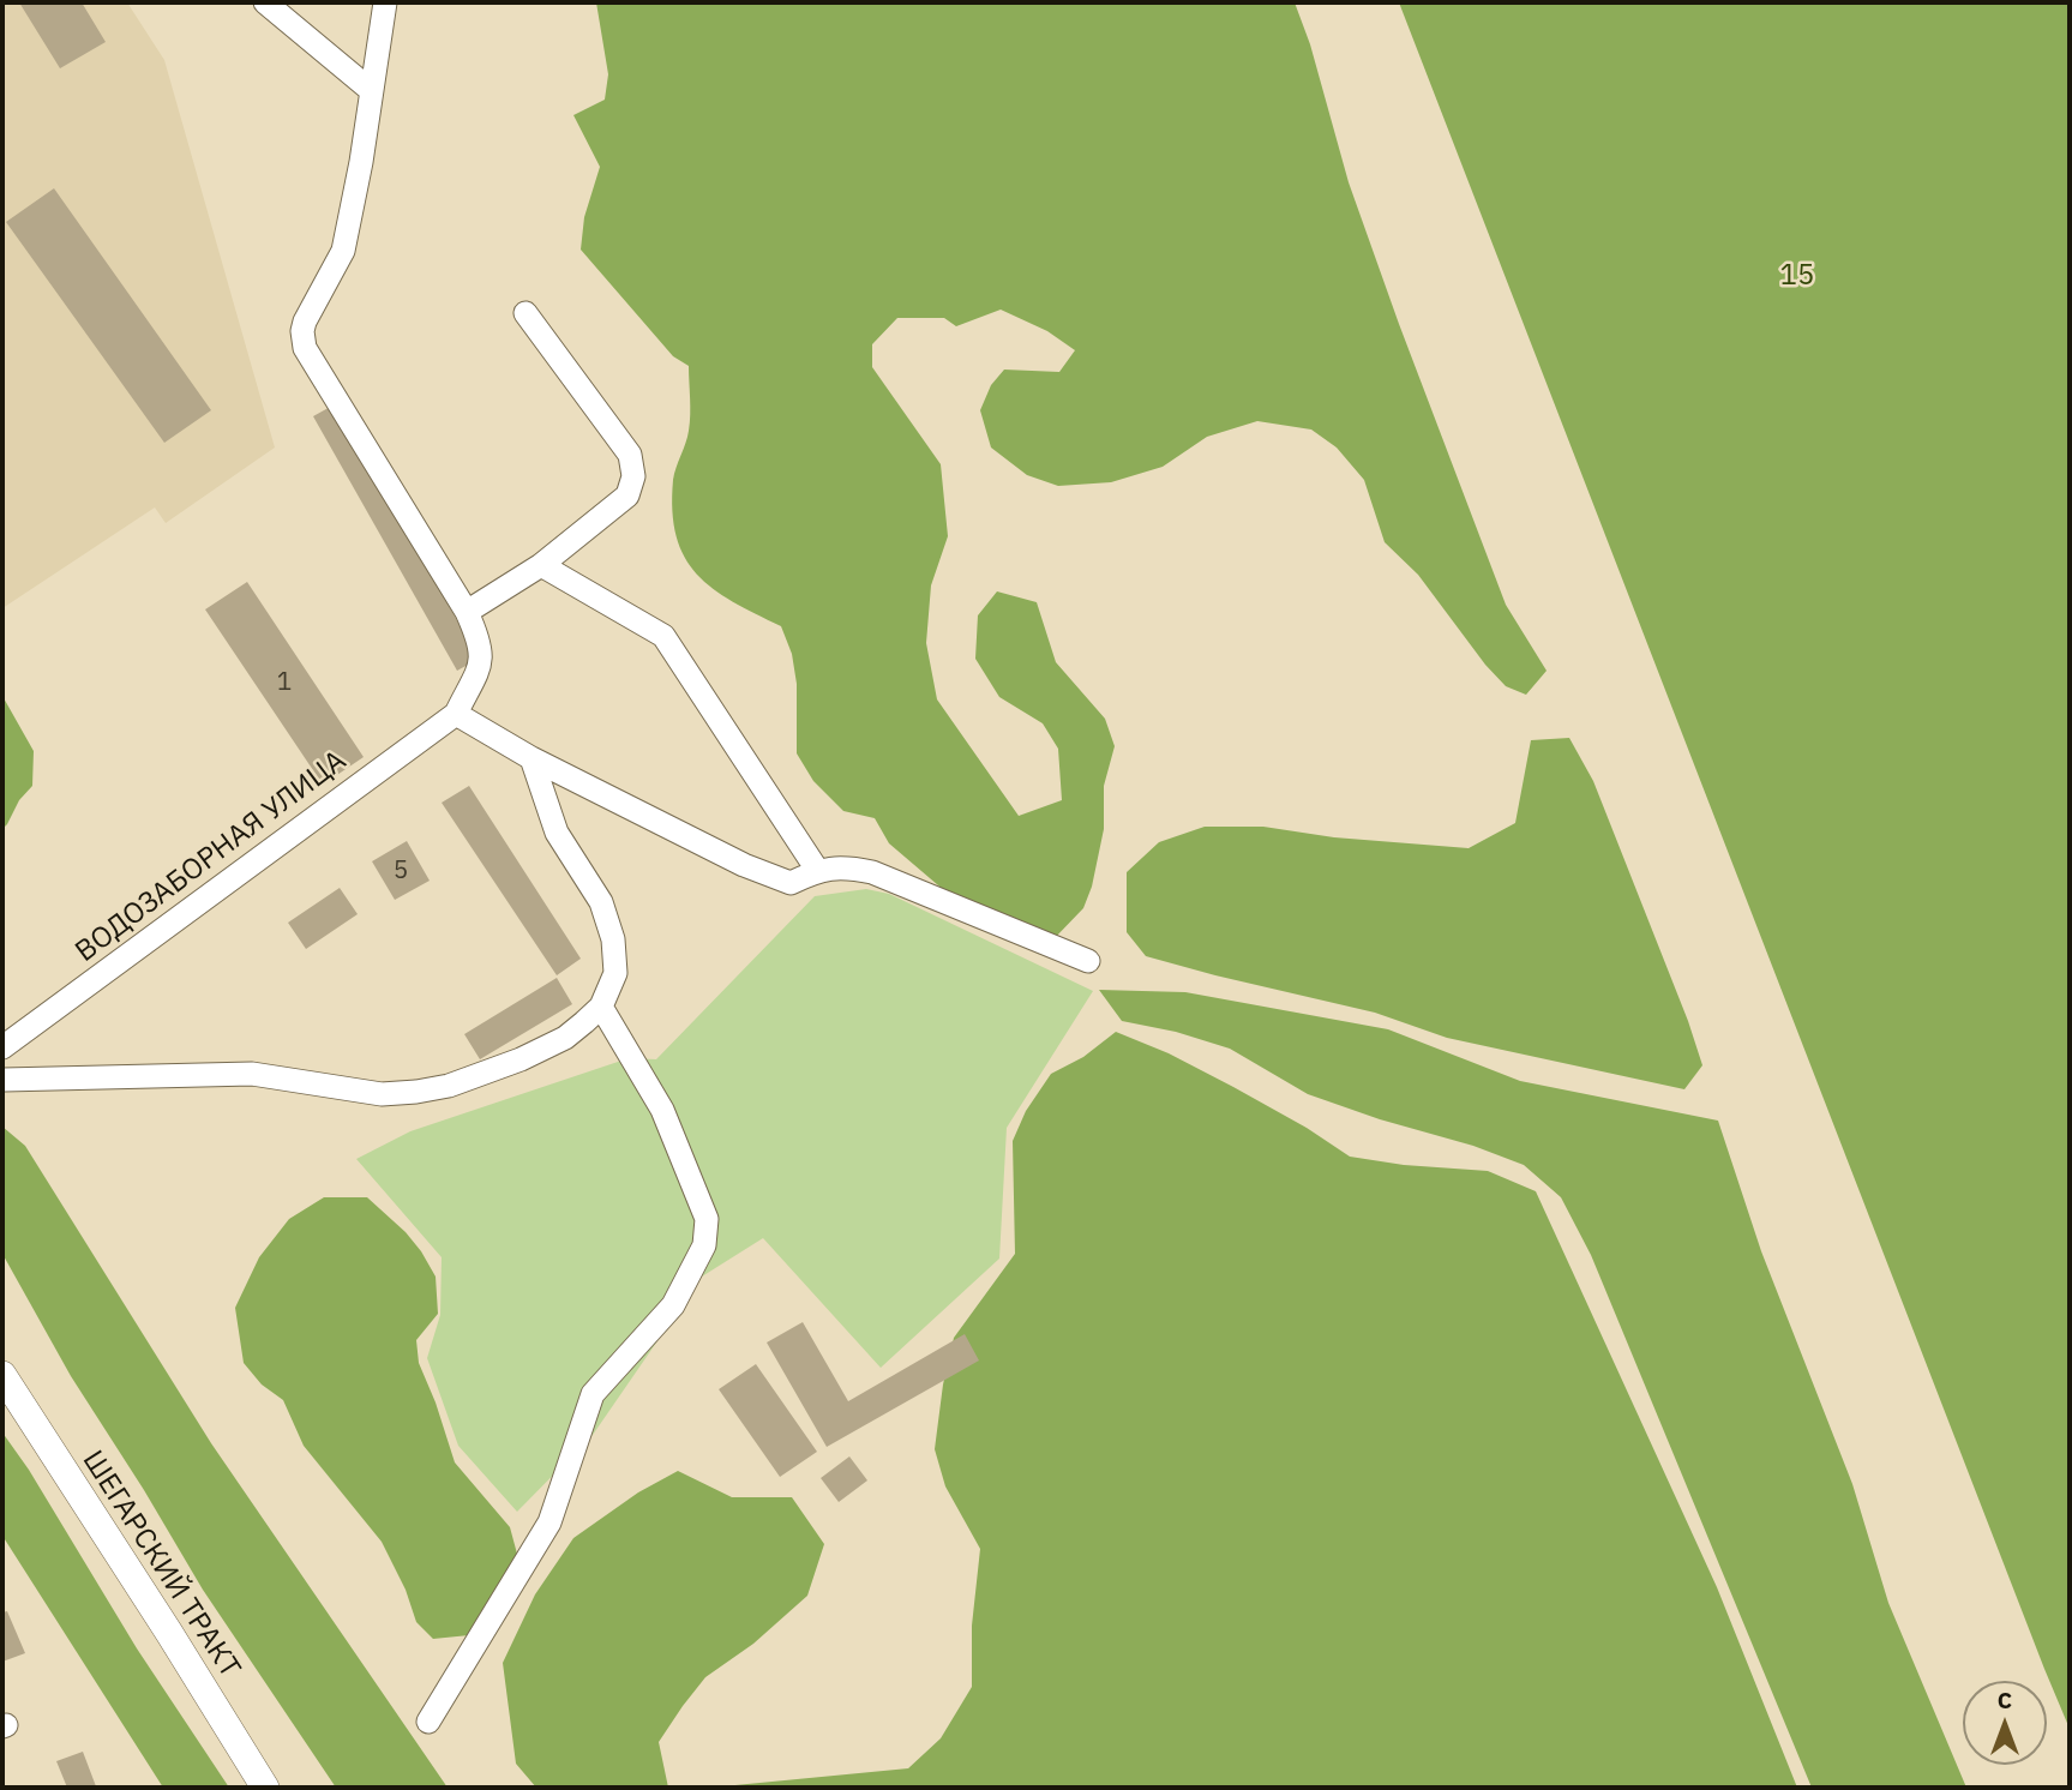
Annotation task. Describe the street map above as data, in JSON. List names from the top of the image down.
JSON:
{
  "streets": {
    "main road": ["ШЕГАРСКИЙ ТРАКТ"],
    "street": ["ВОДОЗАБОРНАЯ УЛИЦА"]
  },
  "parks": ["15"],
  "house_numbers": ["1", "5"],
  "north": "top"
}
